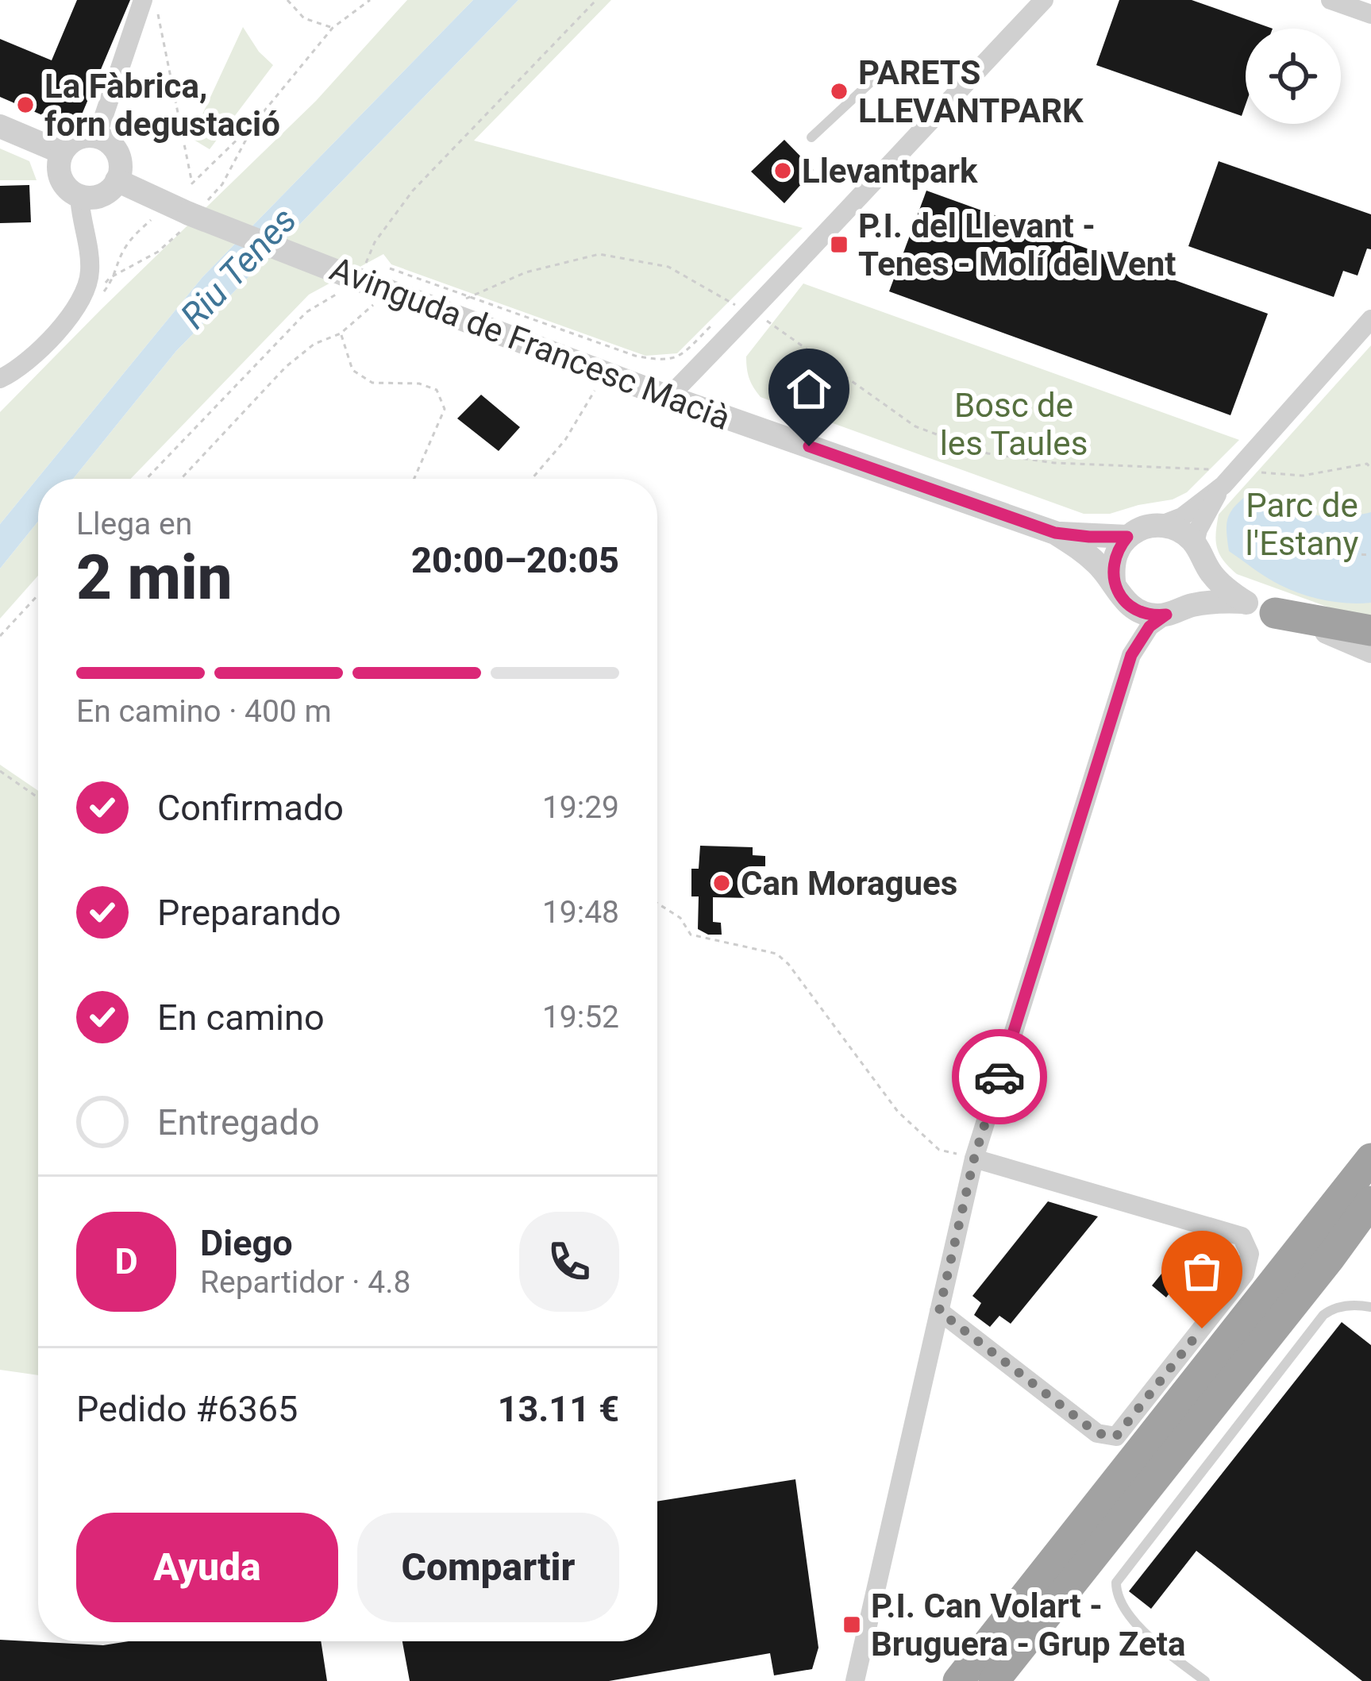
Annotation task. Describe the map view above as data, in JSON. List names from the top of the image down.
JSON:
{
  "streets": {
    "street": ["Avinguda de Francesc Macià"]
  },
  "water": ["Riu Tenes"],
  "parks": ["Bosc de les Taules", "Parc de l'Estany"],
  "places": {
    "other": [
      "PARETS LLEVANTPARK",
      "La Fàbrica, forn degustació",
      "Llevantpark",
      "Can Moragues"
    ],
    "transit": ["P.I. del Llevant - Tenes - Molí del Vent", "P.I. Can Volart - Bruguera - Grup Zeta"]
  },
  "page": {
    "heading": ["2 min", "Llega en", "20:00–20:05"],
    "panel": [
      "Diego",
      "Repartidor · 4.8",
      "Pedido #6365",
      "13.11 €"
    ],
    "bar": "En camino · 400 m",
    "list": [
      ["Confirmado", "19:29"],
      ["Preparando", "19:48"],
      ["En camino", "19:52"],
      "Entregado"
    ],
    "round": "D",
    "buttons": ["Ayuda", "Compartir"]
  }
}
